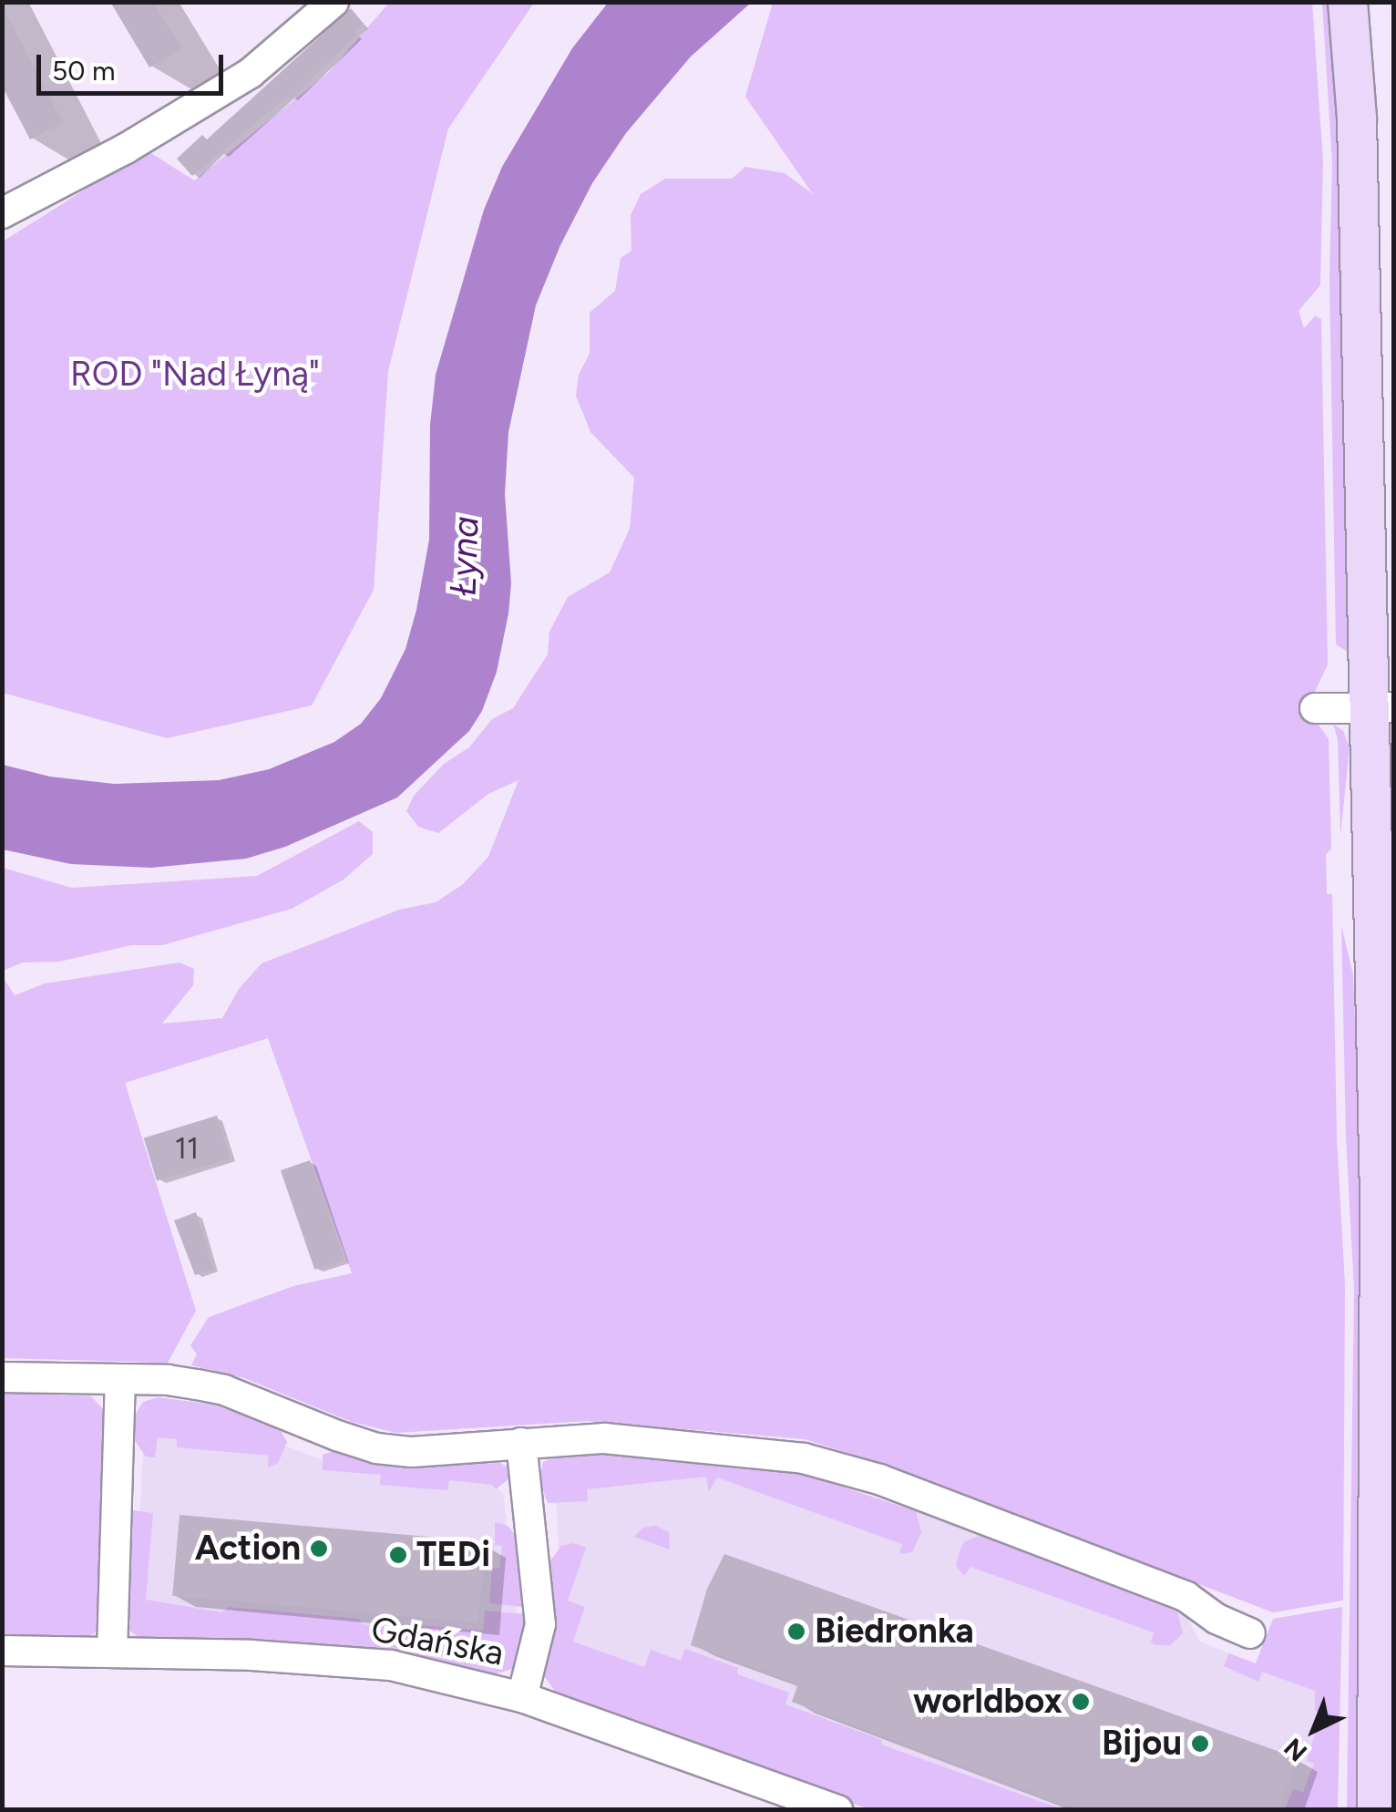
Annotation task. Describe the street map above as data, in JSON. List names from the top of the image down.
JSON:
{
  "streets": {
    "street": ["Gdańska"]
  },
  "water": ["Łyna"],
  "parks": ["ROD \"Nad Łyną\""],
  "places": [
    "Action",
    "TEDi",
    "Biedronka",
    "worldbox",
    "Bijou"
  ],
  "house_numbers": ["11"],
  "scale_bar": "50 m",
  "north": "bottom left"
}
